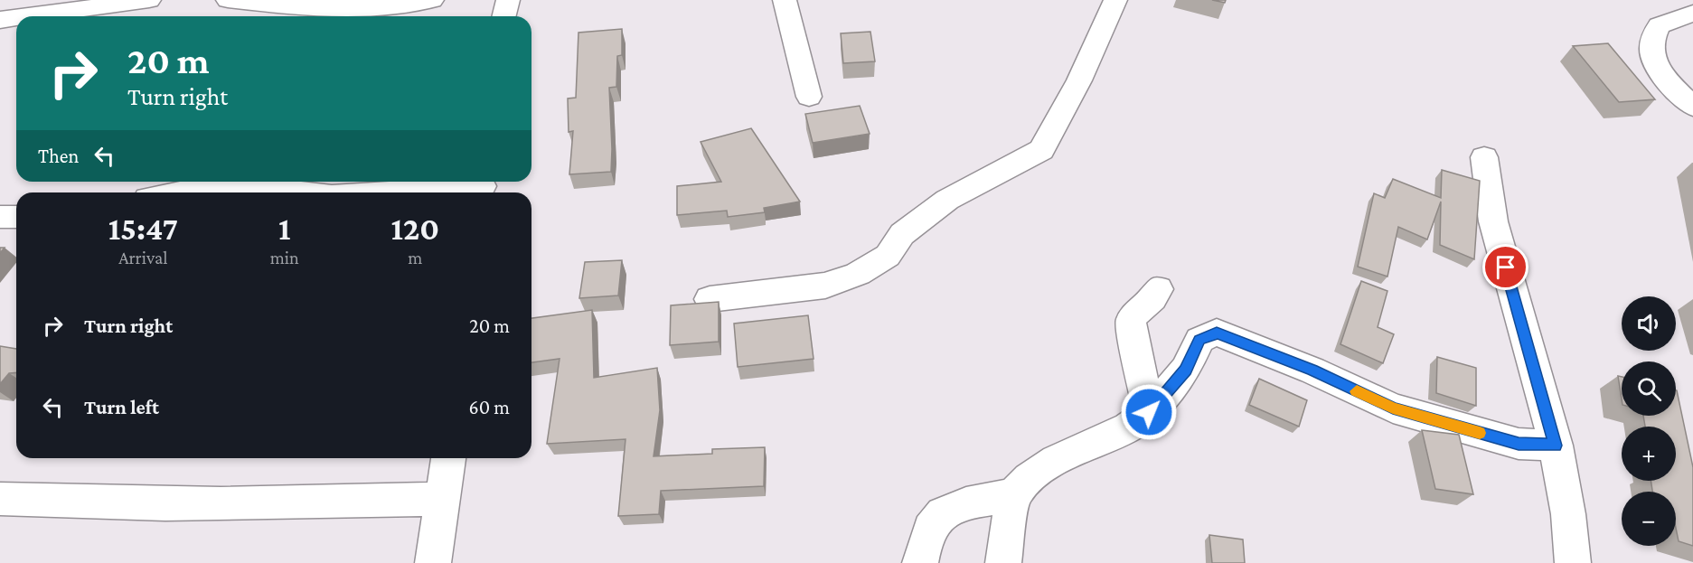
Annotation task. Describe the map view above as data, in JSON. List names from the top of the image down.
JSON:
{
  "page": {
    "turn": ["20 m", "Turn right"],
    "then": "Then",
    "eta": [
      "15:47",
      "Arrival",
      "1",
      "min",
      "120",
      "m"
    ],
    "list": [
      {
        "name": "Turn right",
        "value": "20 m"
      },
      {
        "name": "Turn left",
        "value": "60 m"
      }
    ],
    "map_buttons": ["+", "−"]
  }
}
